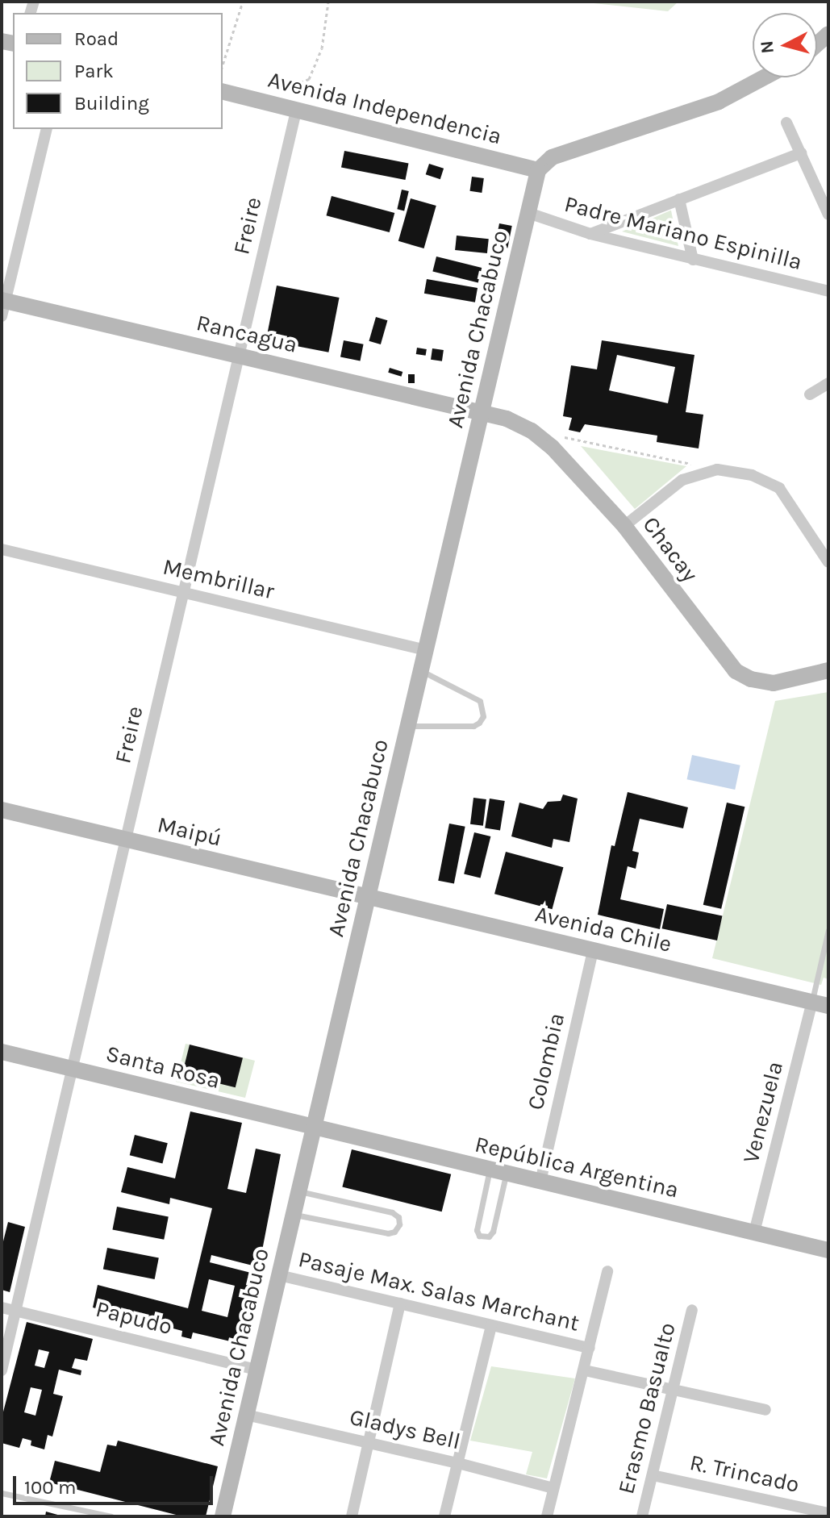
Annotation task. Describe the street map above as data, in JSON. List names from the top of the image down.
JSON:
{
  "streets": {
    "main road": [
      "Avenida Independencia",
      "Avenida Chacabuco",
      "Rancagua",
      "Chacay",
      "Maipú",
      "Avenida Chile",
      "Santa Rosa",
      "República Argentina"
    ],
    "street": [
      "Freire",
      "Padre Mariano Espinilla",
      "Membrillar",
      "Colombia",
      "Venezuela",
      "Pasaje Max. Salas Marchant",
      "Papudo",
      "Erasmo Basualto",
      "Gladys Bell",
      "R. Trincado"
    ]
  },
  "crossings": [
    ["Avenida Independencia", "Freire"],
    ["Avenida Independencia", "Avenida Chacabuco"],
    ["Freire", "Rancagua"],
    ["Freire", "Membrillar"],
    ["Freire", "Maipú"],
    ["Freire", "Santa Rosa"],
    ["Freire", "Papudo"],
    ["Padre Mariano Espinilla", "Avenida Chacabuco"],
    ["Avenida Chacabuco", "Rancagua"],
    ["Avenida Chacabuco", "Chacay"],
    ["Avenida Chacabuco", "Membrillar"],
    ["Avenida Chacabuco", "Maipú"],
    ["Avenida Chacabuco", "Avenida Chile"],
    ["Avenida Chacabuco", "Santa Rosa"],
    ["Avenida Chacabuco", "República Argentina"],
    ["Avenida Chacabuco", "Pasaje Max. Salas Marchant"],
    ["Avenida Chacabuco", "Papudo"],
    ["Avenida Chacabuco", "Gladys Bell"],
    ["Rancagua", "Chacay"],
    ["Maipú", "Avenida Chile"],
    ["Avenida Chile", "Colombia"],
    ["Avenida Chile", "Venezuela"],
    ["Colombia", "República Argentina"],
    ["Santa Rosa", "República Argentina"],
    ["Venezuela", "República Argentina"],
    ["Erasmo Basualto", "R. Trincado"]
  ],
  "legend": ["Road", "Park", "Building"],
  "scale_bar": "100 m",
  "north": "left"
}
